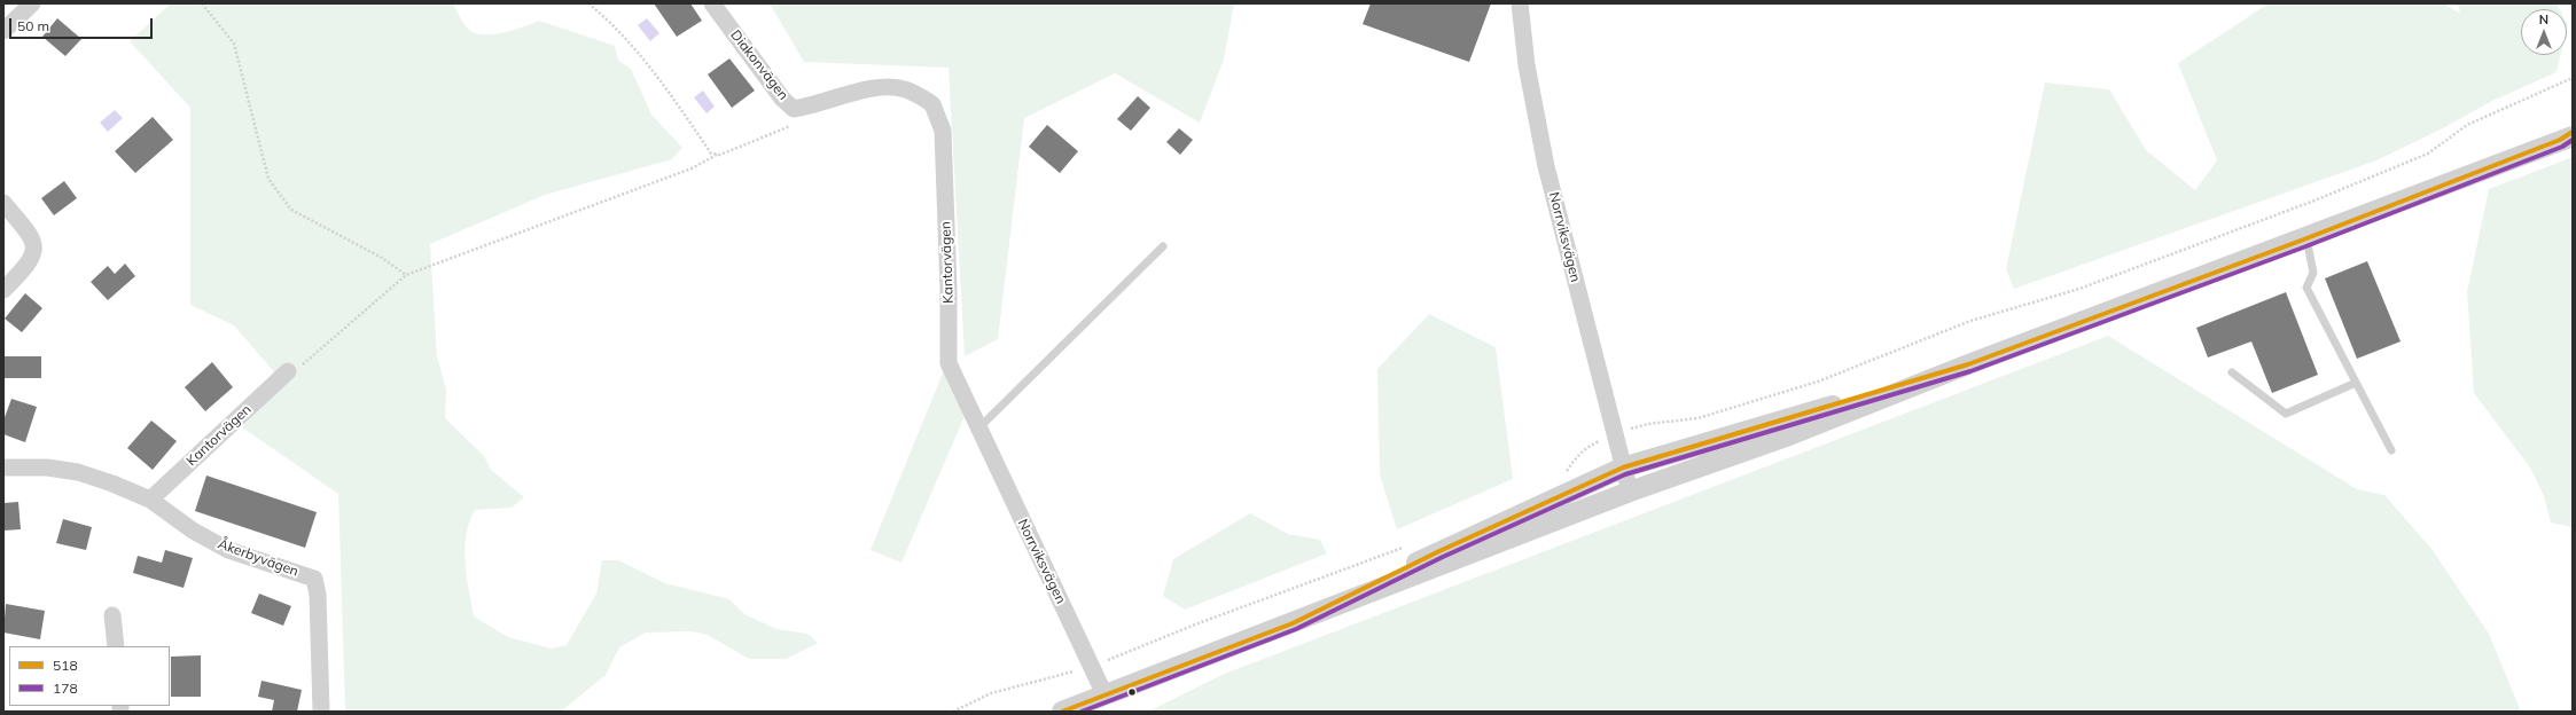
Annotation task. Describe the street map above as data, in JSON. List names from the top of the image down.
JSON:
{
  "streets": {
    "street": [
      "Diakonvägen",
      "Norrviksvägen",
      "Kantorvägen",
      "Åkerbyvägen"
    ]
  },
  "crossings": [
    ["Diakonvägen", "Kantorvägen"],
    ["Norrviksvägen", "Kantorvägen"],
    ["Kantorvägen", "Åkerbyvägen"]
  ],
  "lines": ["transit line 518", "transit line 178"],
  "legend": ["518", "178"],
  "scale_bar": "50 m",
  "north": "top"
}
